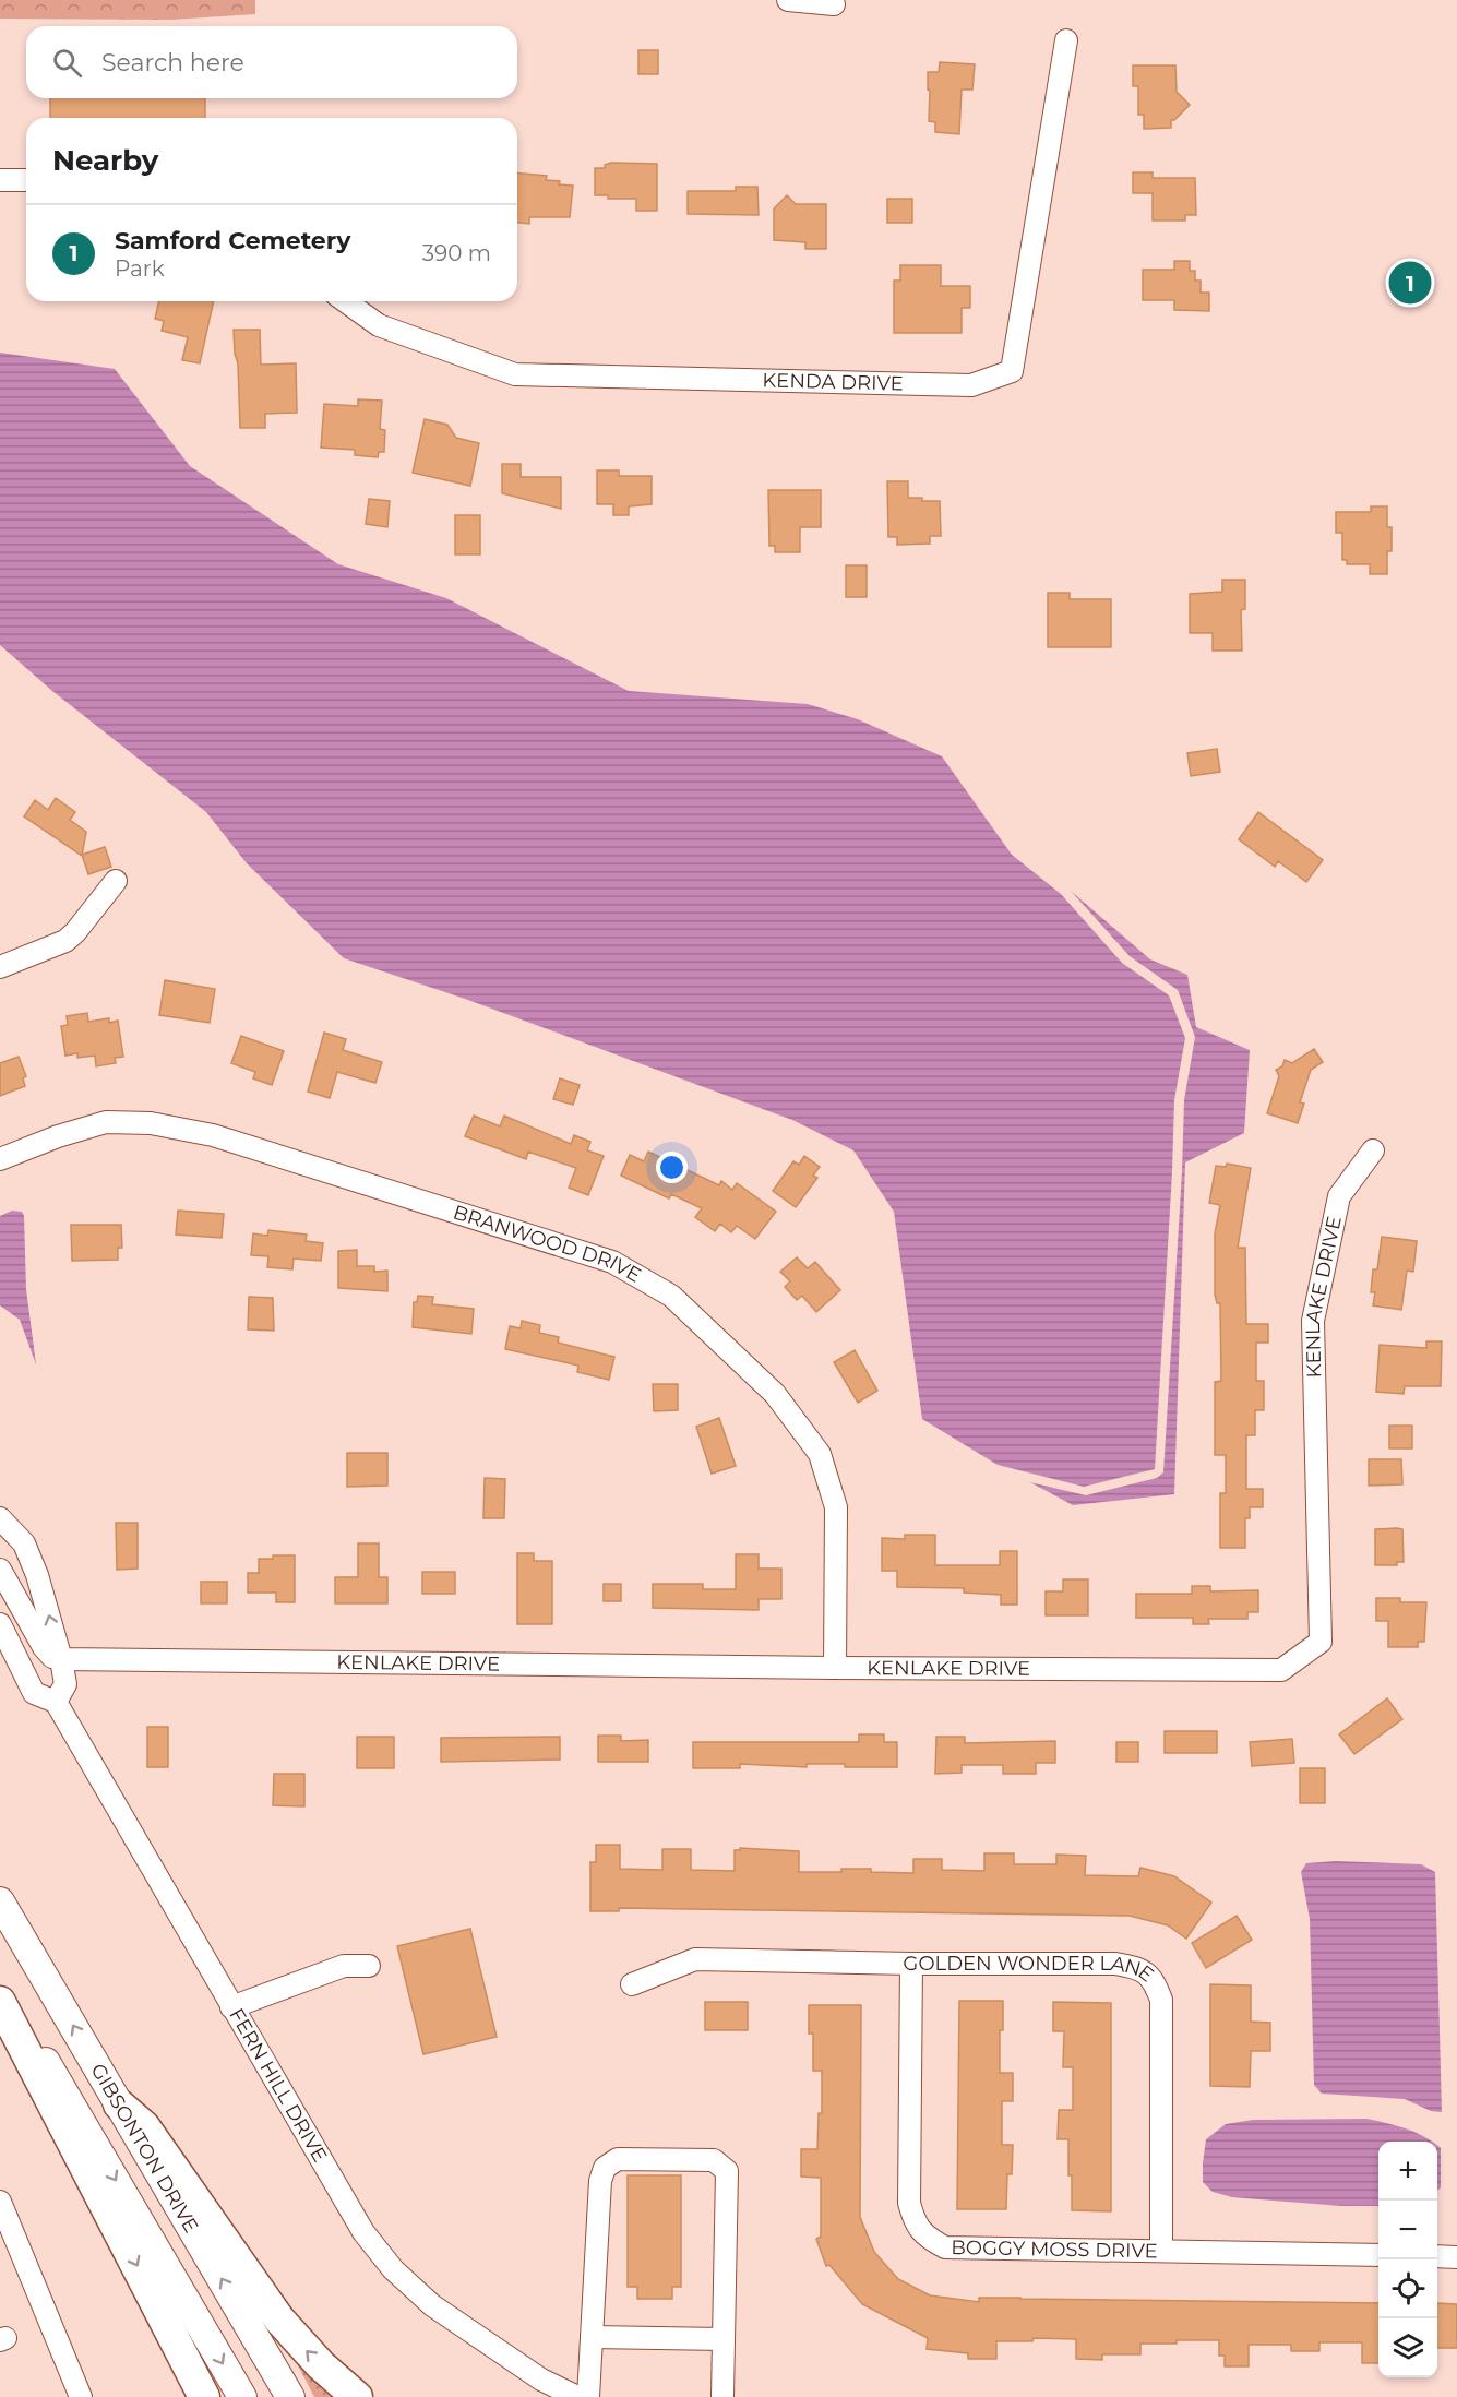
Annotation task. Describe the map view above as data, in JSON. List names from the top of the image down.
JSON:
{
  "streets": {
    "main road": ["GIBSONTON DRIVE"],
    "street": [
      "KENDA DRIVE",
      "BRANWOOD DRIVE",
      "KENLAKE DRIVE",
      "GOLDEN WONDER LANE",
      "FERN HILL DRIVE",
      "BOGGY MOSS DRIVE"
    ]
  },
  "crossings": [
    ["BRANWOOD DRIVE", "KENLAKE DRIVE"],
    ["GOLDEN WONDER LANE", "BOGGY MOSS DRIVE"]
  ],
  "page": {
    "search": "Search here",
    "heading": "Nearby",
    "list": [
      {
        "mark": "1",
        "name": "Samford Cemetery",
        "note": "Park",
        "value": "390 m"
      }
    ],
    "pins": "1",
    "map_buttons": ["+", "−"]
  }
}
